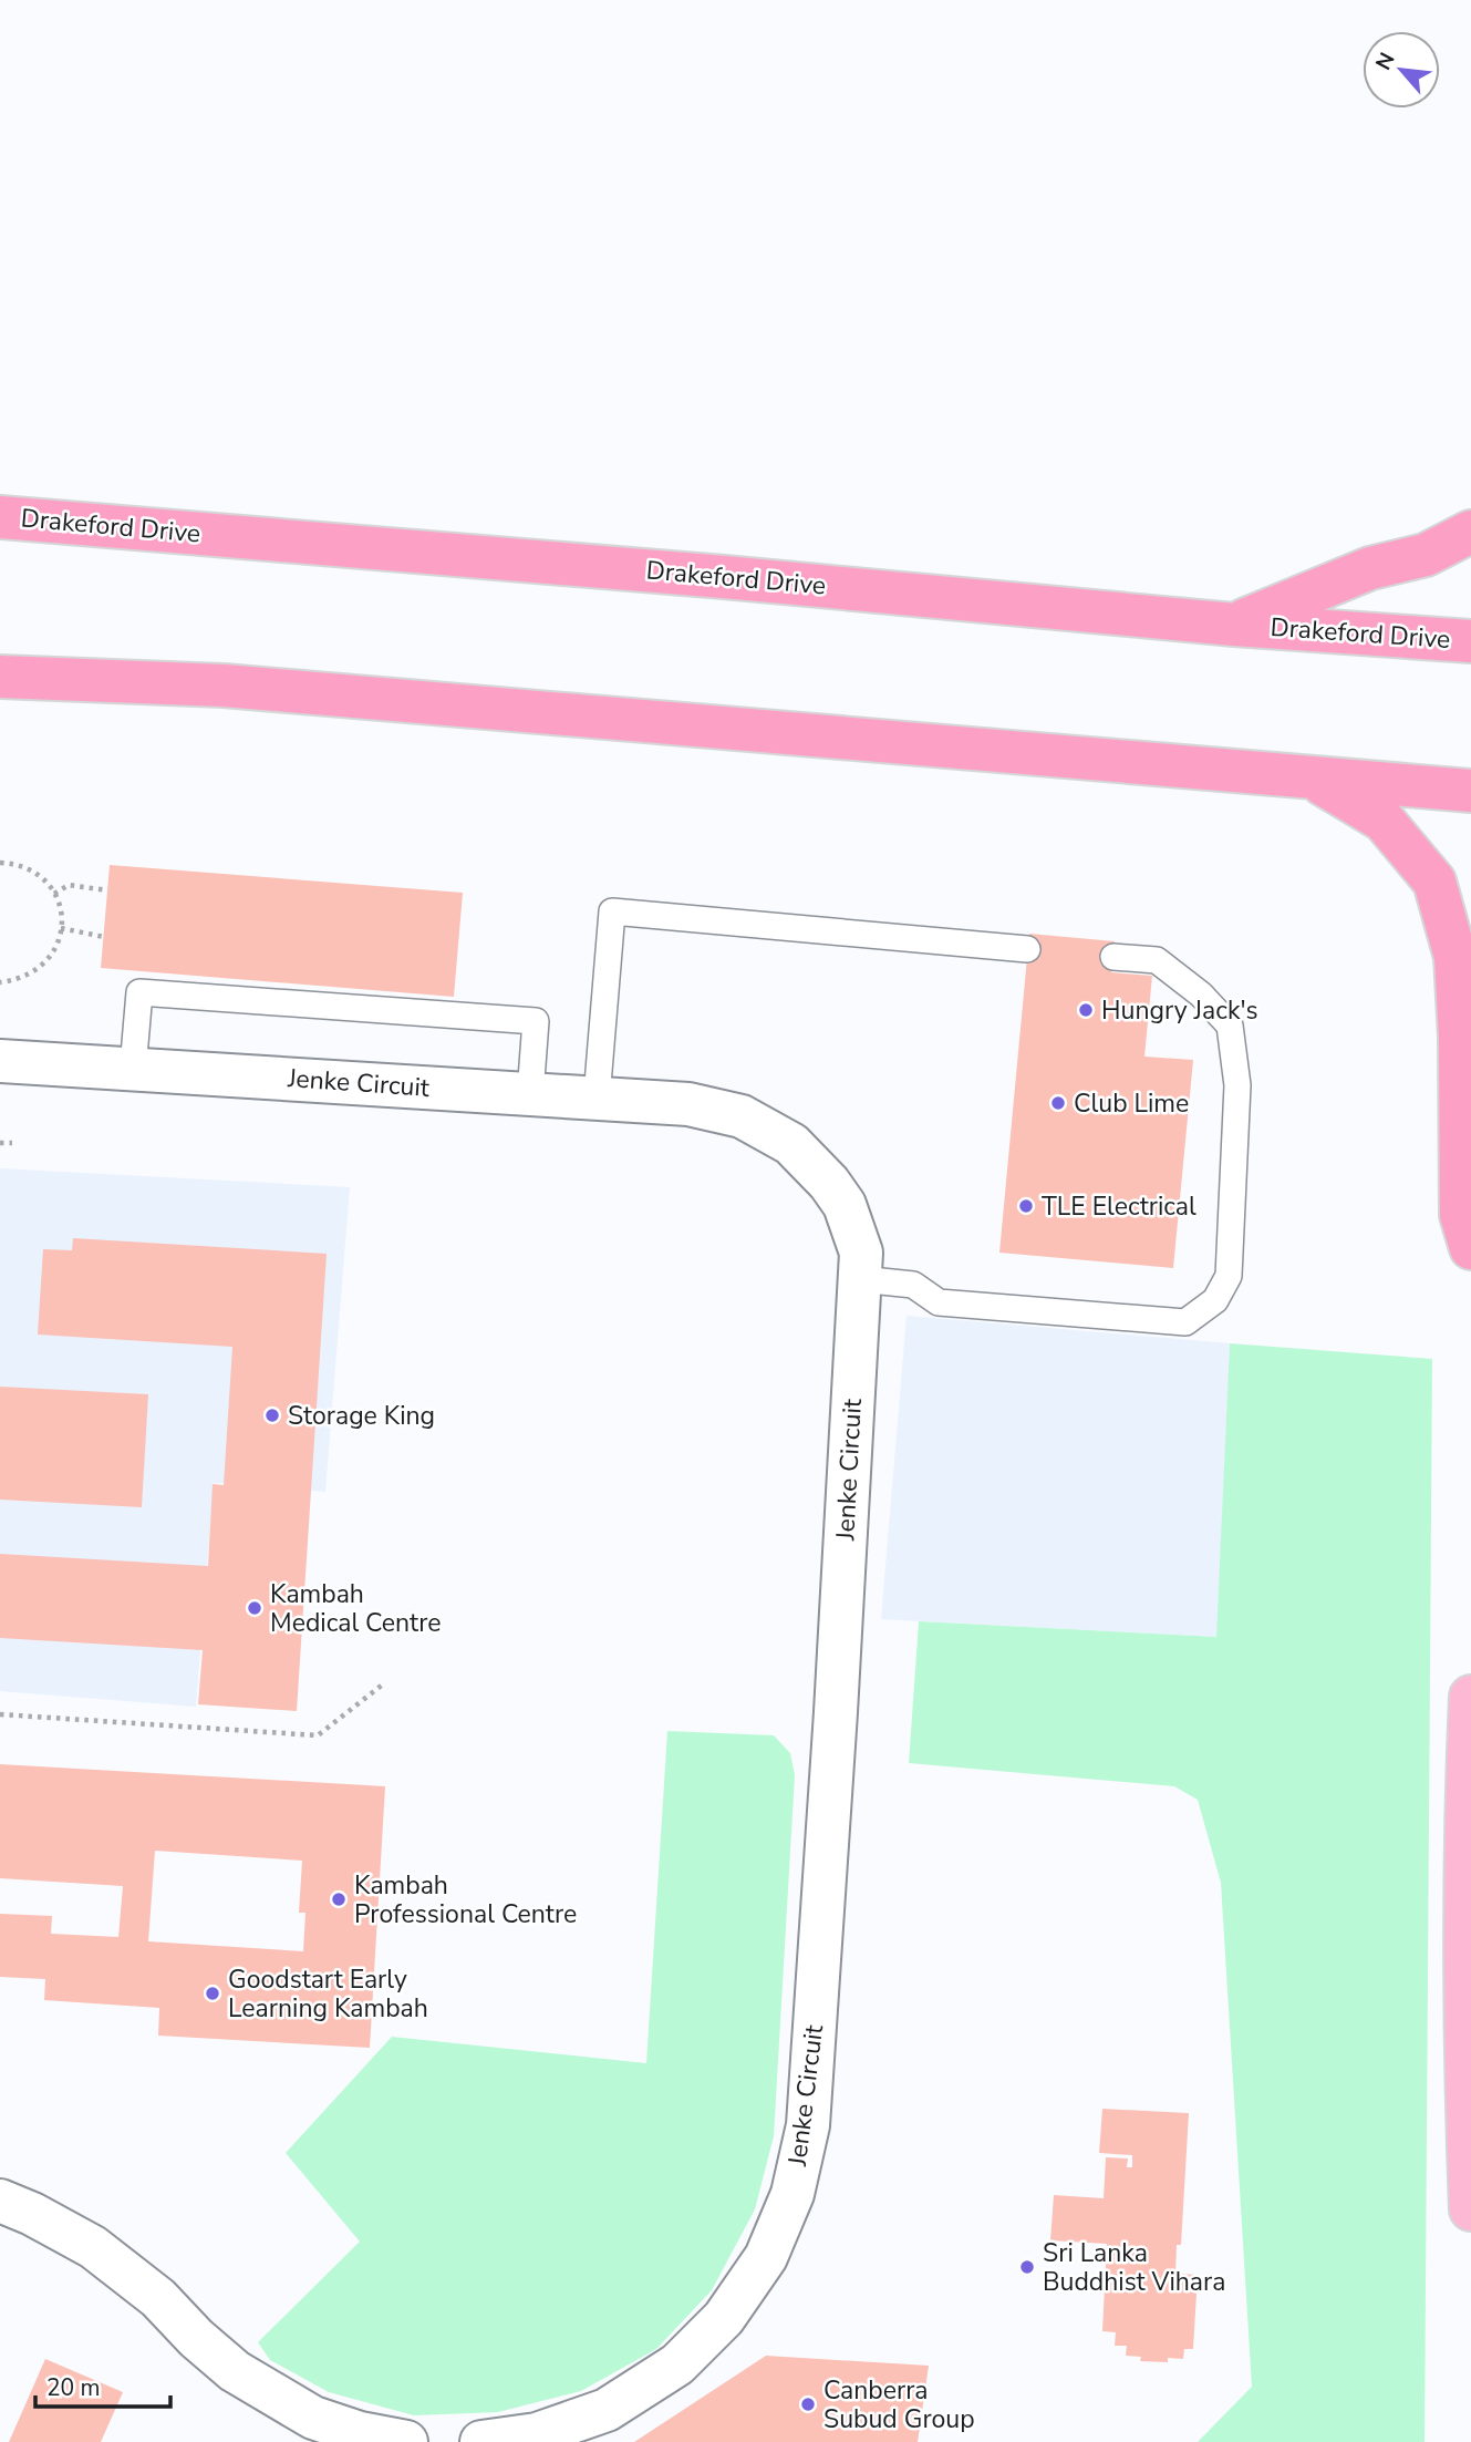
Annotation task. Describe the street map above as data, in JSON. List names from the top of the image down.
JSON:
{
  "streets": {
    "highway": ["Drakeford Drive"],
    "street": ["Jenke Circuit"]
  },
  "places": [
    "Hungry Jack's",
    "Club Lime",
    "TLE Electrical",
    "Storage King",
    "Kambah Medical Centre",
    "Kambah Professional Centre",
    "Goodstart Early Learning Kambah",
    "Sri Lanka Buddhist Vihara",
    "Canberra Subud Group"
  ],
  "scale_bar": "20 m",
  "north": "top left"
}
